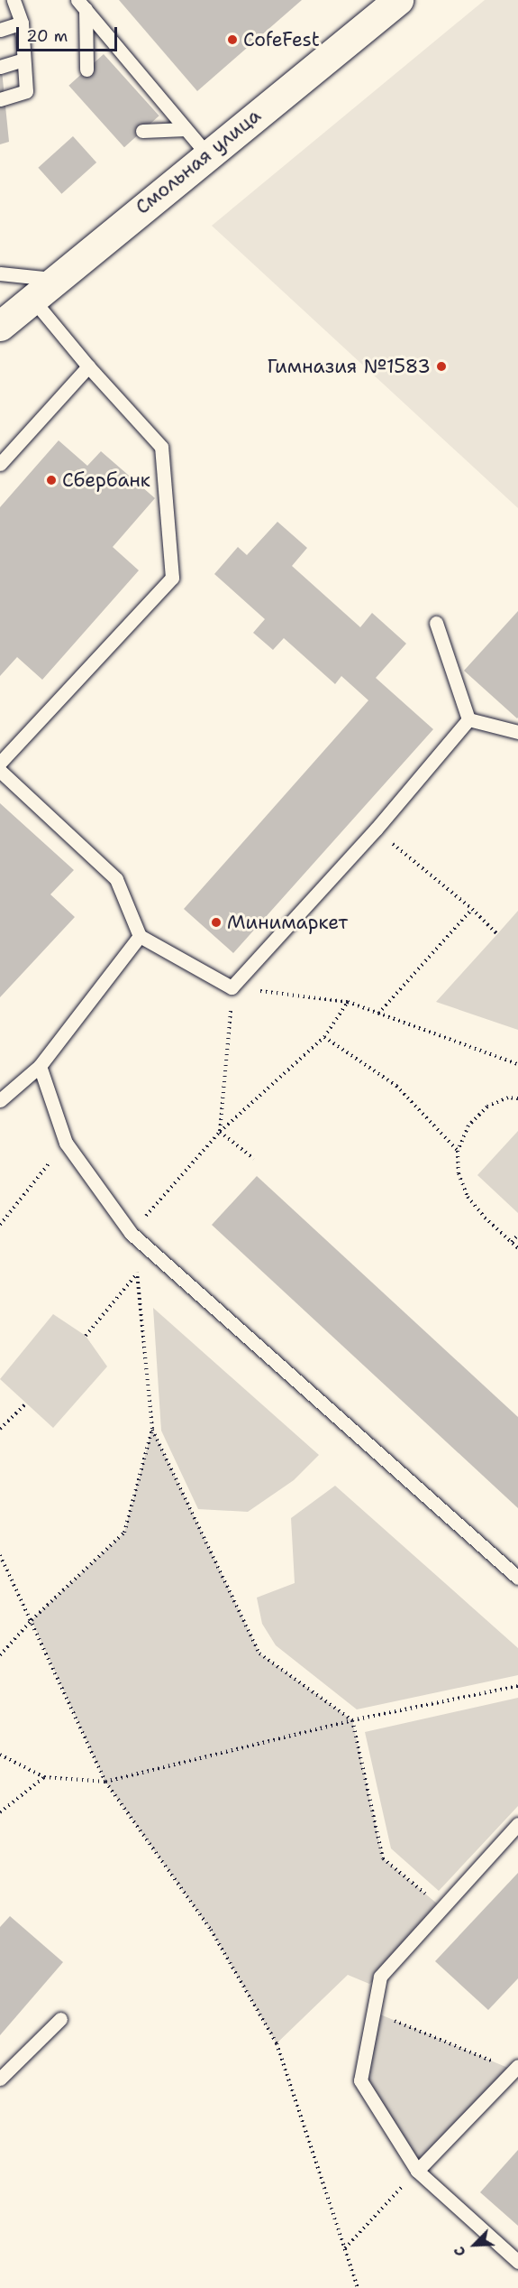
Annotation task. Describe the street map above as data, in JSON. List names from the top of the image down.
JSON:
{
  "streets": {
    "street": ["Смольная улица"]
  },
  "places": [
    "CofeFest",
    "Гимназия №1583",
    "Сбербанк",
    "Минимаркет"
  ],
  "scale_bar": "20 m",
  "north": "bottom left"
}
